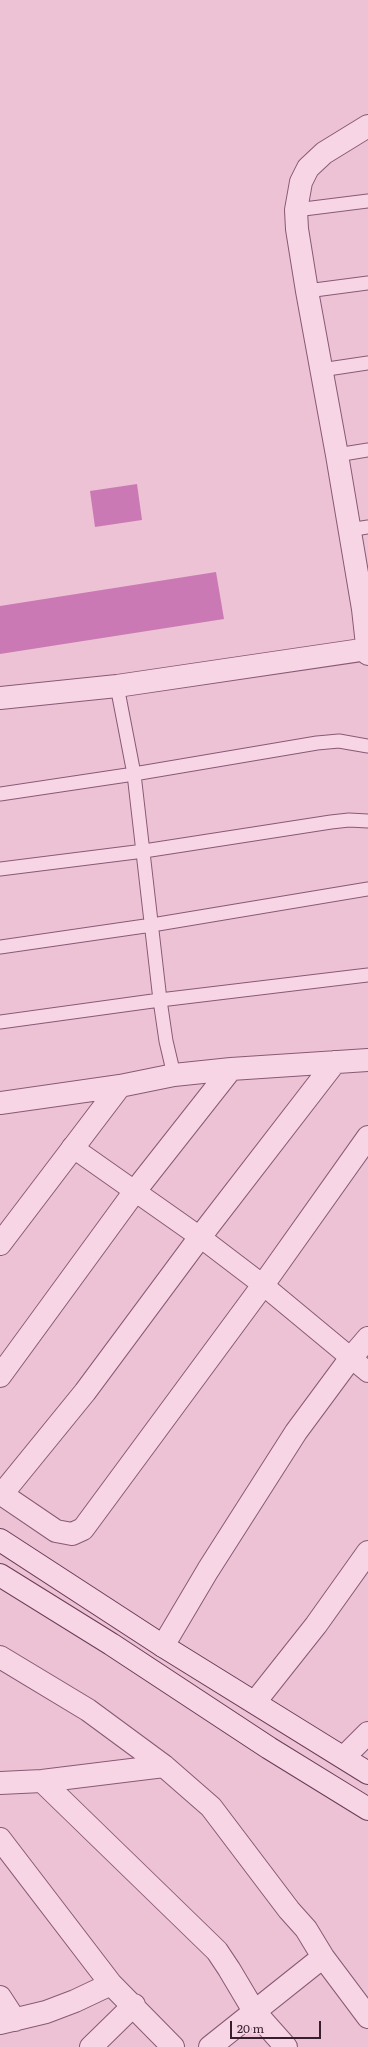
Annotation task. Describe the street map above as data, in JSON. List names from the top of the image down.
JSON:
{
  "scale_bar": "20 m"
}
